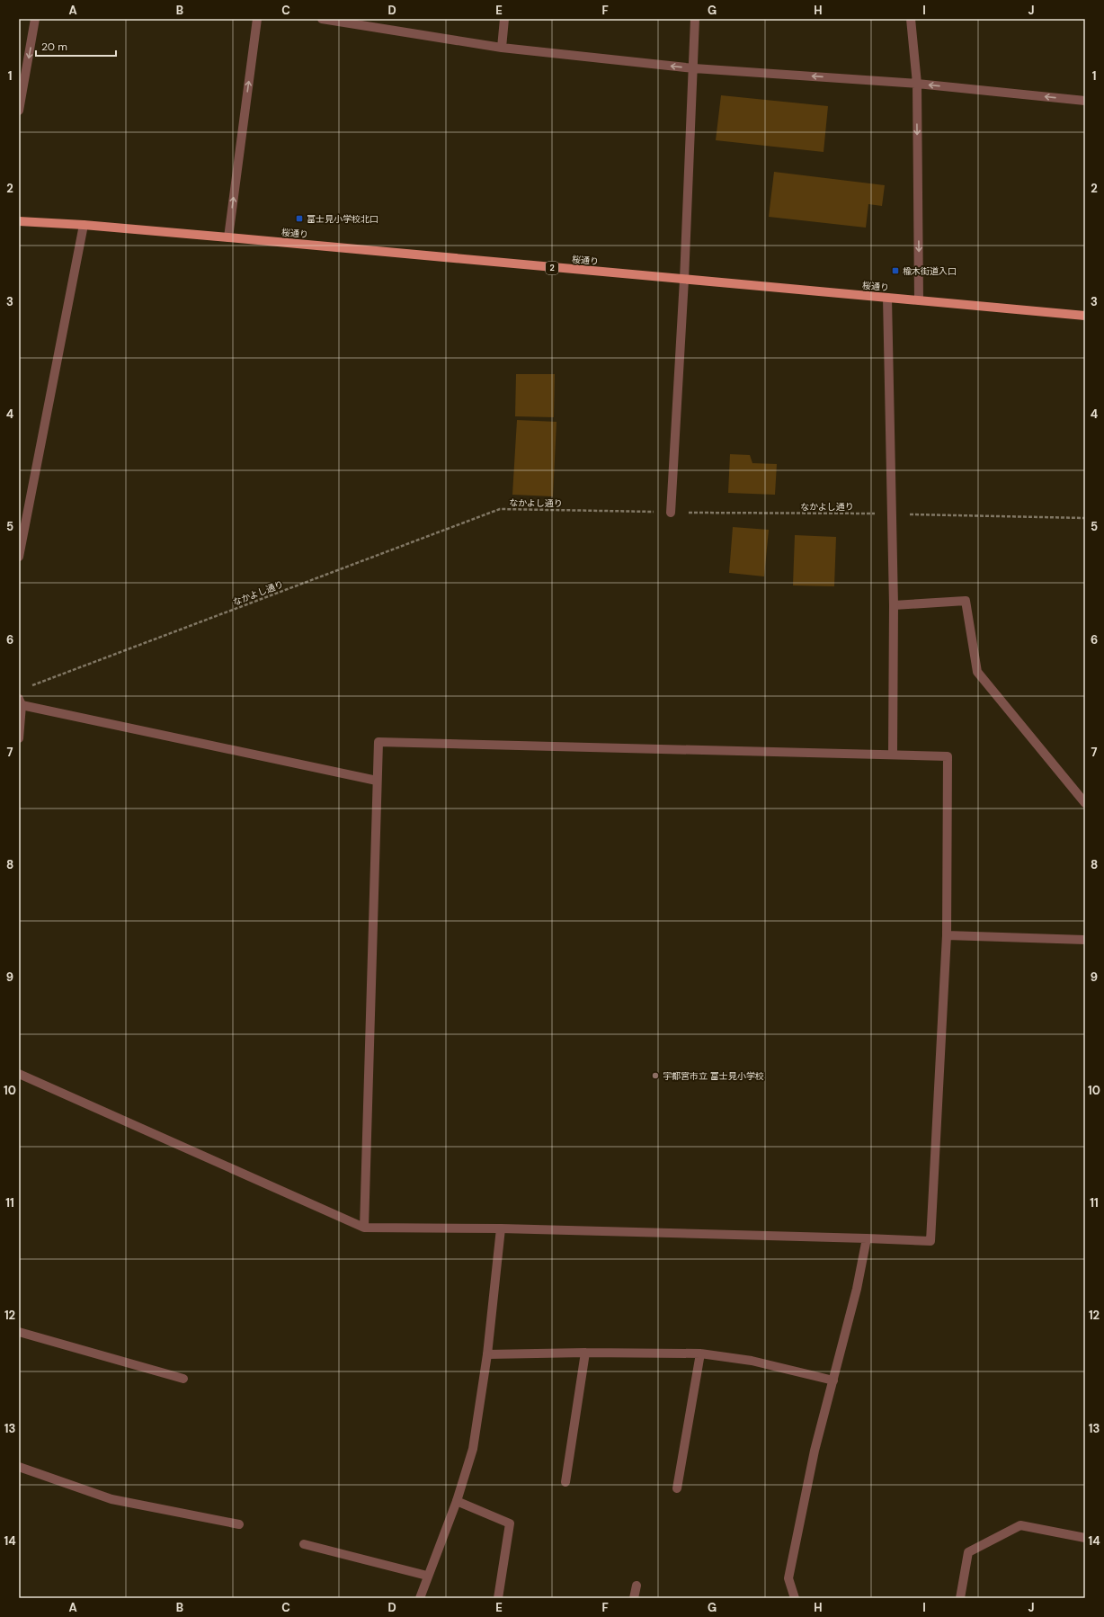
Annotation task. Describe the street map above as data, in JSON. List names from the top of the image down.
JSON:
{
  "streets": {
    "main road": ["桜通り", "2"],
    "path": ["なかよし通り"]
  },
  "places": {
    "transit": ["富士見小学校北口", "楡木街道入口"],
    "other": ["宇都宮市立 富士見小学校"]
  },
  "scale_bar": "20 m",
  "grid": {
    "columns": [
      "A",
      "B",
      "C",
      "D",
      "E",
      "F",
      "G",
      "H",
      "I",
      "J"
    ],
    "rows": [
      "1",
      "2",
      "3",
      "4",
      "5",
      "6",
      "7",
      "8",
      "9",
      "10",
      "11",
      "12",
      "13",
      "14"
    ]
  }
}
